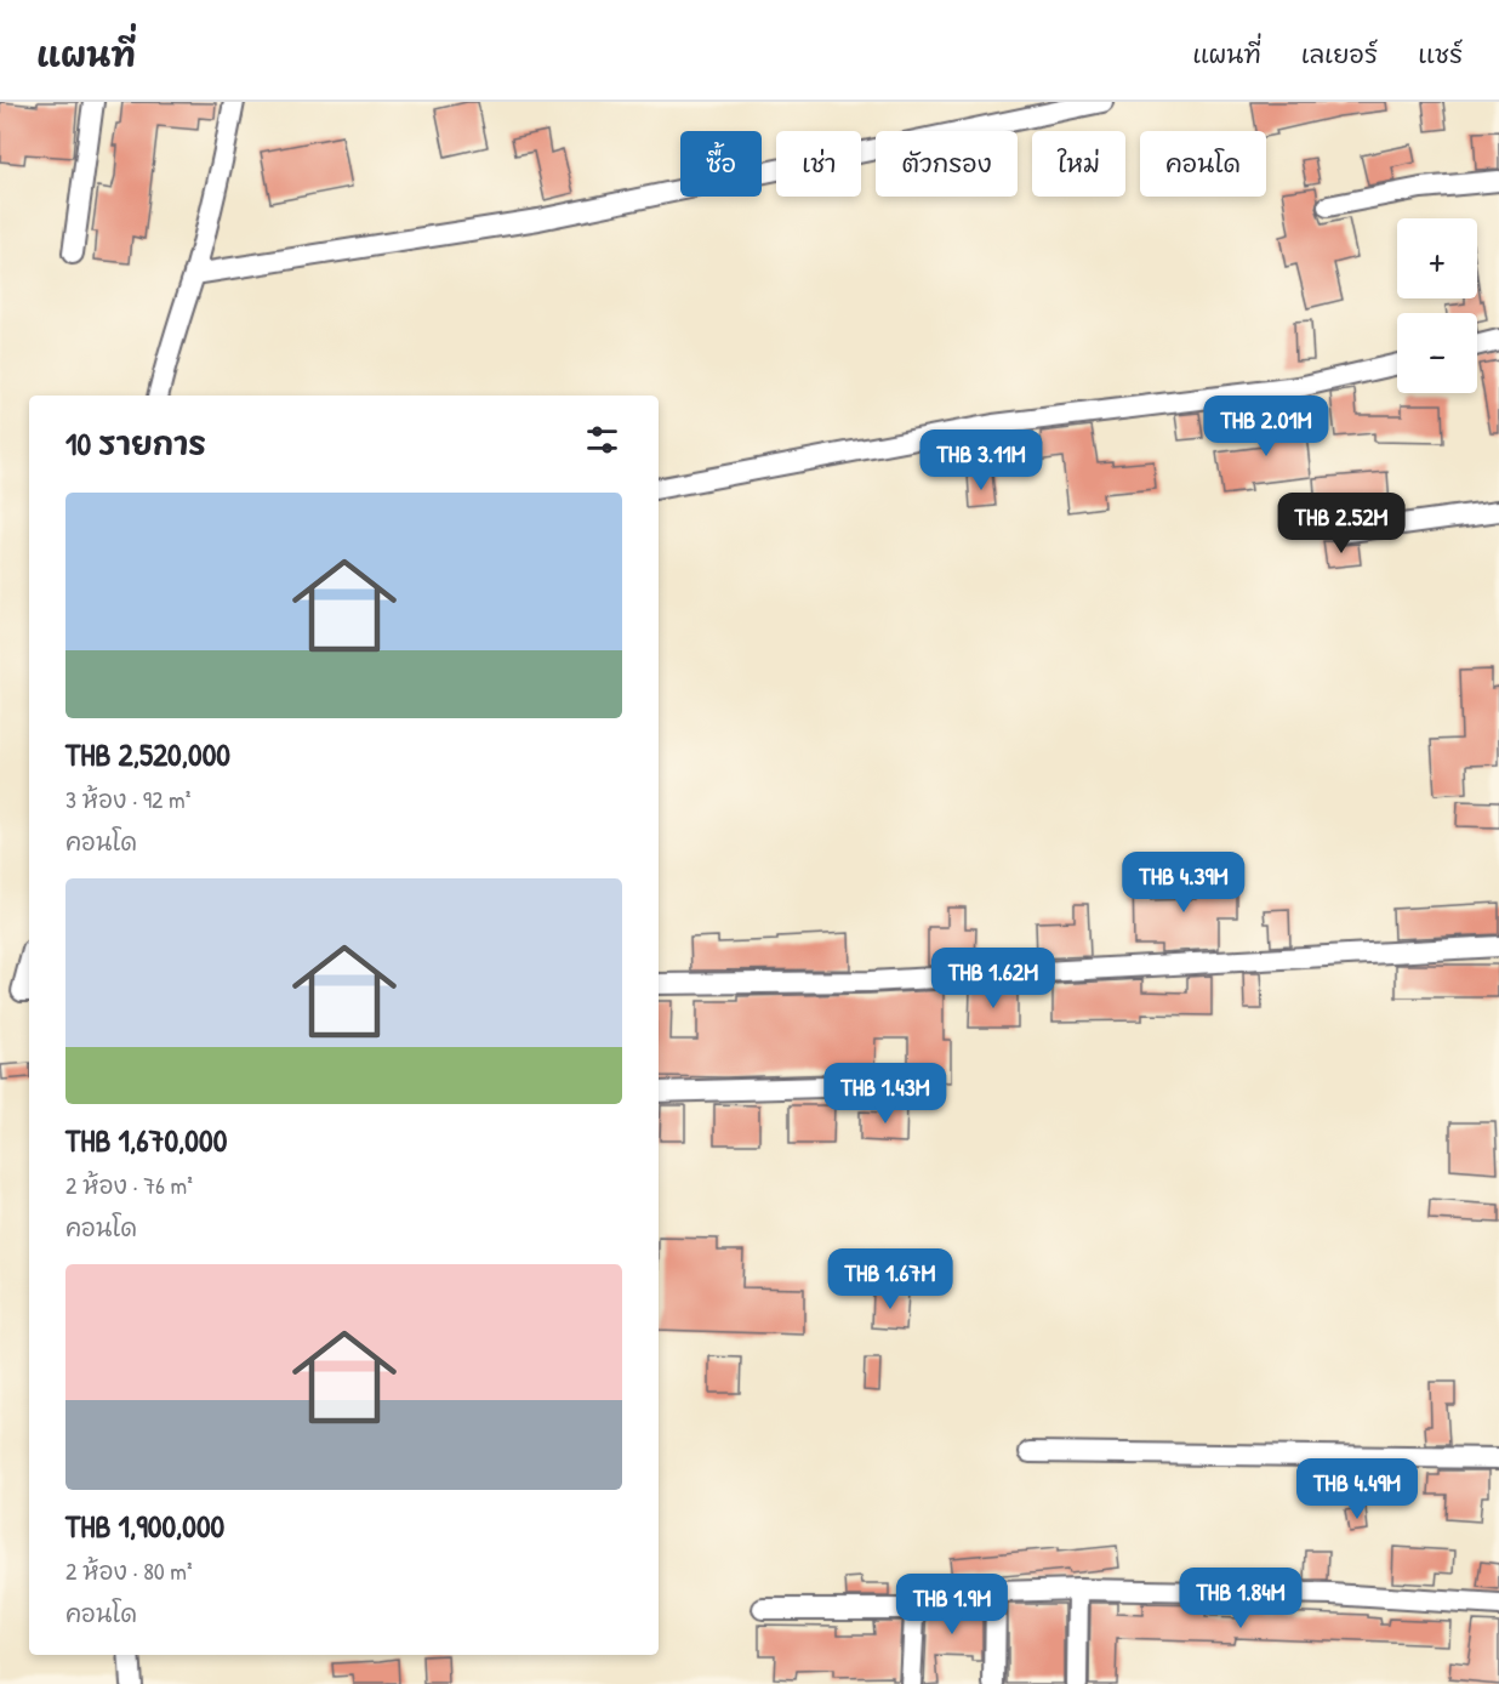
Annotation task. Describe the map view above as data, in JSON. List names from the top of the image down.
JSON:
{
  "page": {
    "header": "แผนที่",
    "nav": ["แผนที่", "เลเยอร์", "แชร์"],
    "chip": [
      "ซื้อ",
      "เช่า",
      "ตัวกรอง",
      "ใหม่",
      "คอนโด"
    ],
    "map_buttons": ["+", "−"],
    "price": [
      "THB 2.01M",
      "THB 3.11M",
      "THB 2.52M",
      "THB 4.39M",
      "THB 1.62M",
      "THB 1.43M",
      "THB 1.67M",
      "THB 4.49M",
      "THB 1.84M",
      "THB 1.9M"
    ],
    "heading": "10 รายการ",
    "list": [
      {
        "name": "THB 2,520,000",
        "note": "3 ห้อง · 92 m² · คอนโด"
      },
      {
        "name": "THB 1,670,000",
        "note": "2 ห้อง · 76 m² · คอนโด"
      },
      {
        "name": "THB 1,900,000",
        "note": "2 ห้อง · 80 m² · คอนโด"
      }
    ]
  }
}
